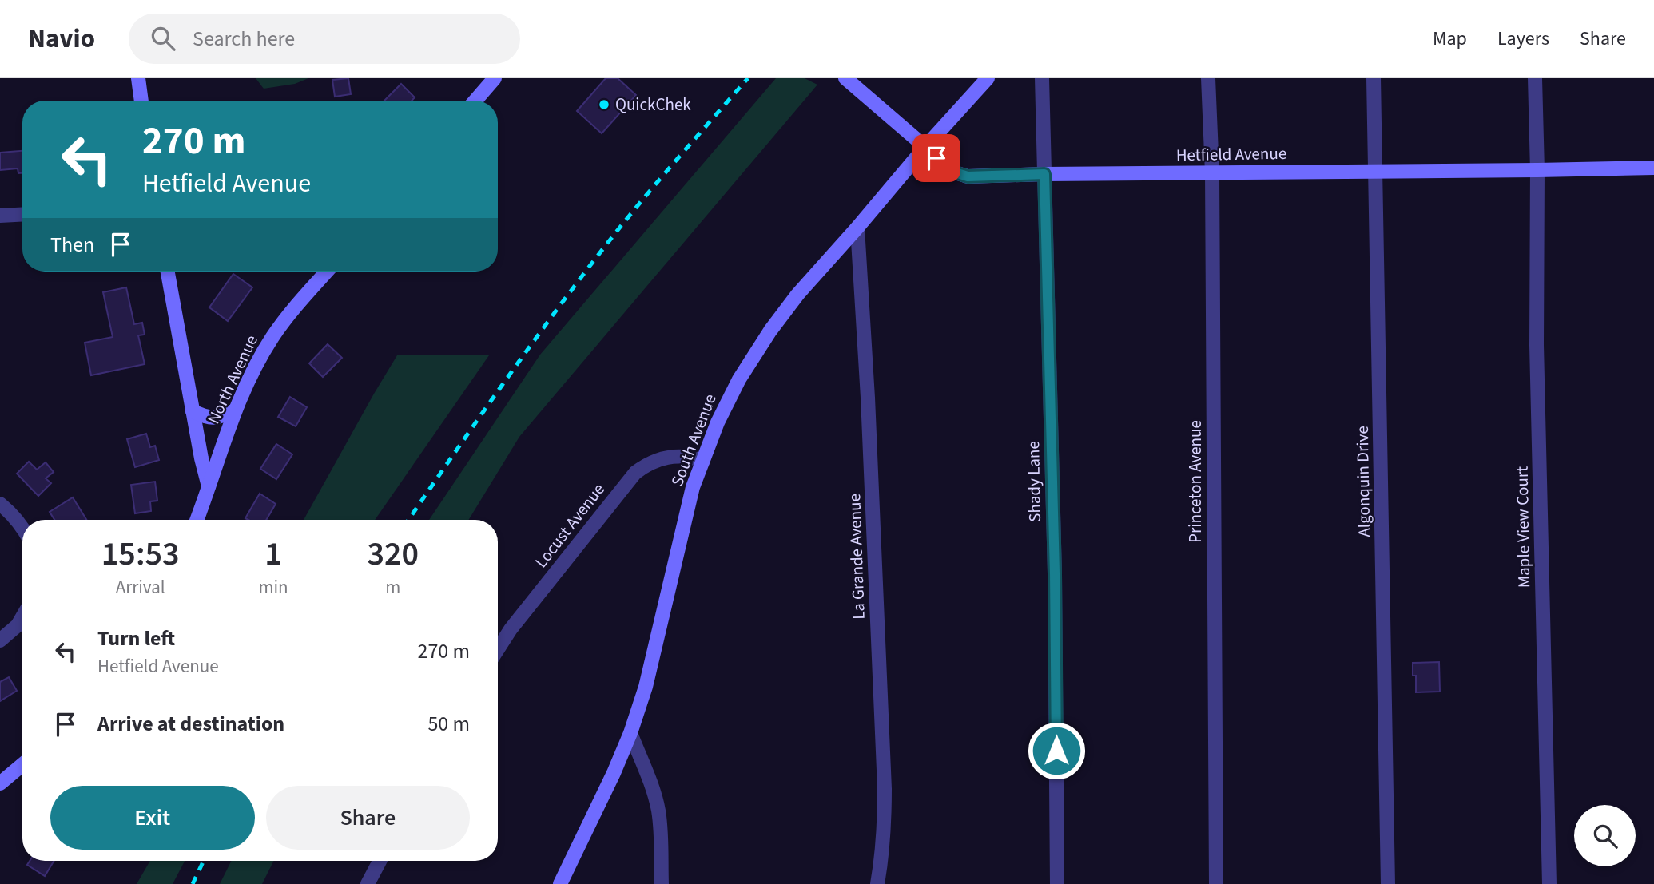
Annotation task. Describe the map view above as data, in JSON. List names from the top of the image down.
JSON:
{
  "streets": {
    "main road": ["Hetfield Avenue", "North Avenue", "South Avenue"],
    "street": [
      "Shady Lane",
      "Princeton Avenue",
      "Algonquin Drive",
      "Locust Avenue",
      "Maple View Court",
      "La Grande Avenue"
    ]
  },
  "crossings": [
    ["Hetfield Avenue", "South Avenue"],
    ["Hetfield Avenue", "Shady Lane"],
    ["Hetfield Avenue", "Princeton Avenue"],
    ["Hetfield Avenue", "Algonquin Drive"],
    ["Hetfield Avenue", "Maple View Court"],
    ["South Avenue", "Locust Avenue"],
    ["South Avenue", "La Grande Avenue"]
  ],
  "places": ["QuickChek"],
  "page": {
    "header": "Navio",
    "search": "Search here",
    "nav": ["Map", "Layers", "Share"],
    "turn": ["270 m", "Hetfield Avenue"],
    "then": "Then",
    "eta": [
      "15:53",
      "Arrival",
      "1",
      "min",
      "320",
      "m"
    ],
    "list": [
      {
        "name": "Turn left",
        "note": "Hetfield Avenue",
        "value": "270 m"
      },
      {
        "name": "Arrive at destination",
        "value": "50 m"
      }
    ],
    "buttons": ["Exit", "Share"]
  }
}
